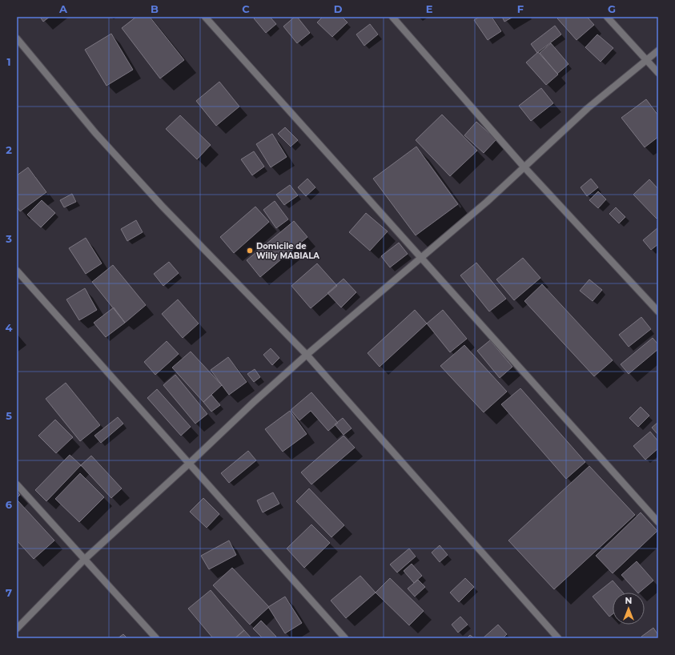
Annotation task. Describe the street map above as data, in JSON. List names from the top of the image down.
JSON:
{
  "places": ["Domicile de Willy MABIALA"],
  "north": "top",
  "grid": {
    "columns": [
      "A",
      "B",
      "C",
      "D",
      "E",
      "F",
      "G"
    ],
    "rows": [
      "1",
      "2",
      "3",
      "4",
      "5",
      "6",
      "7"
    ]
  }
}
